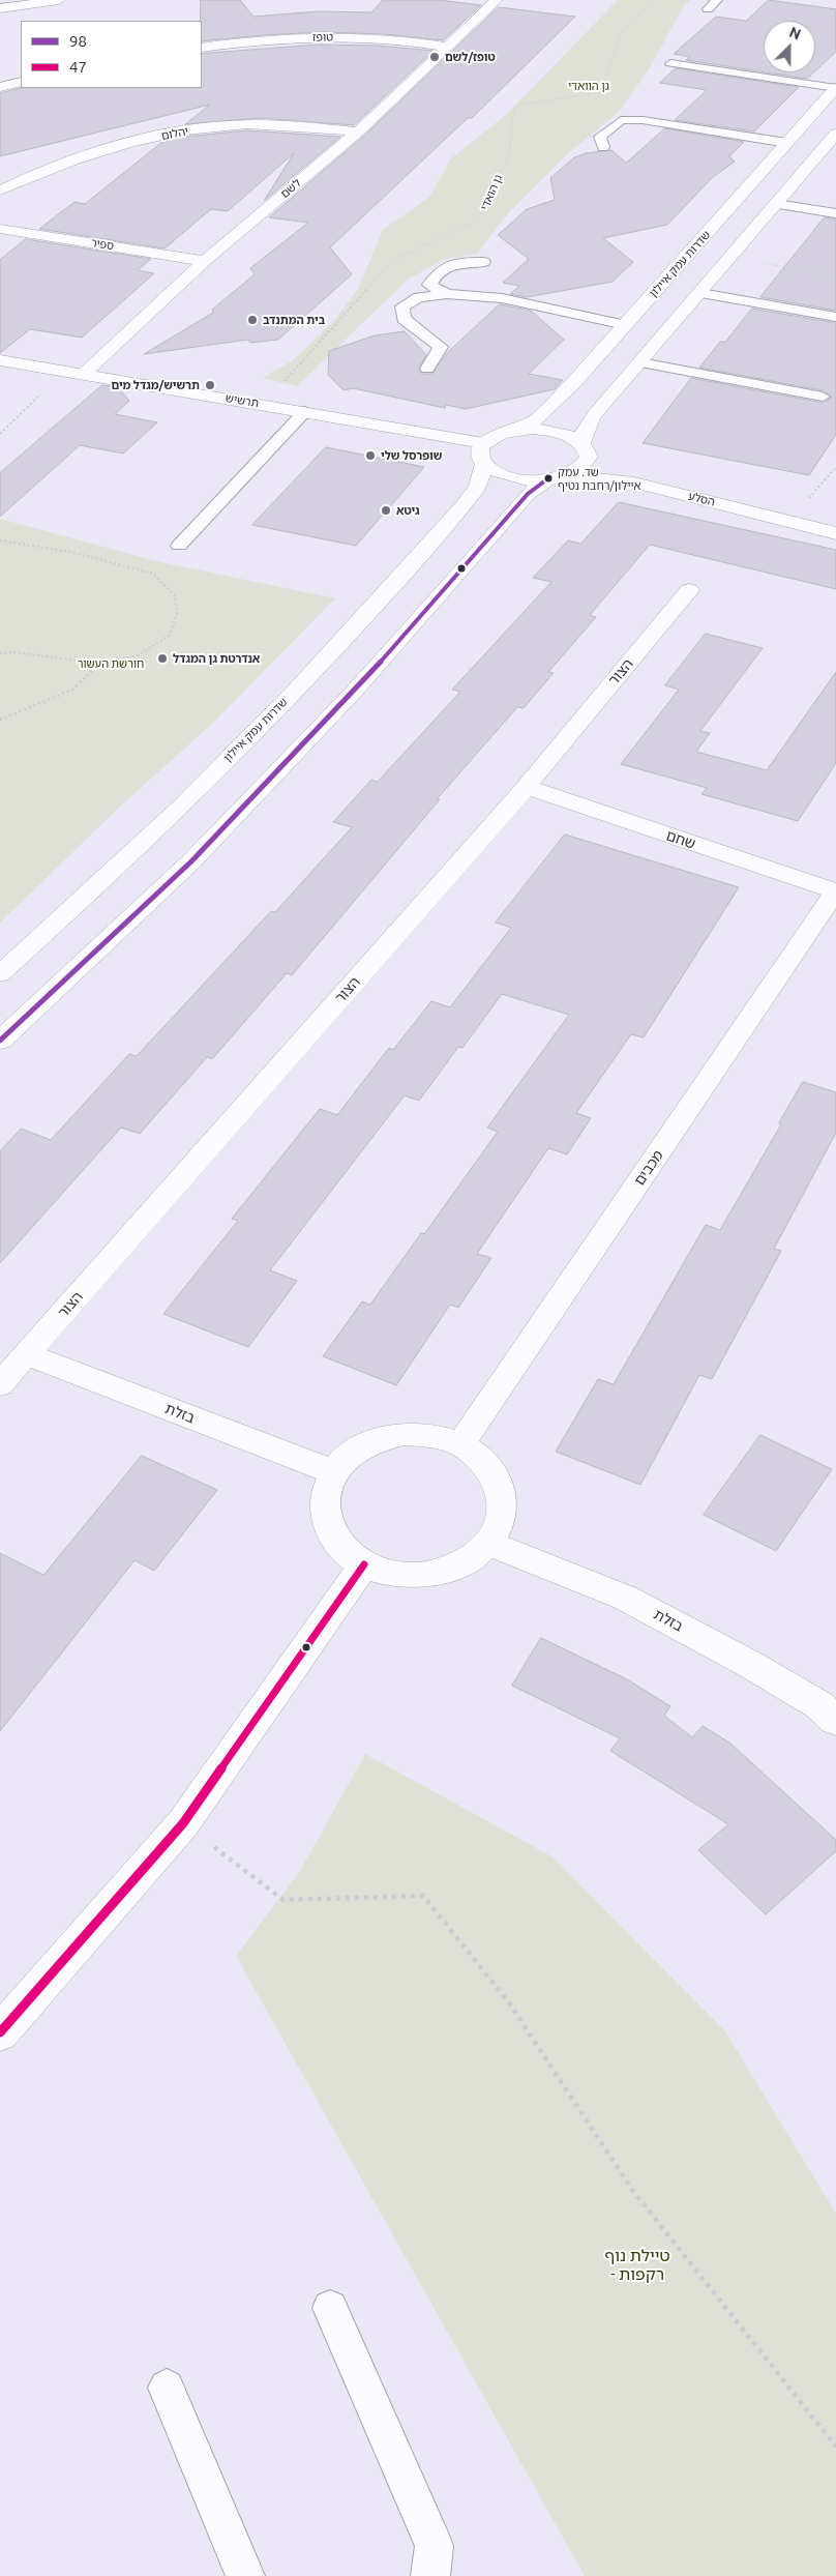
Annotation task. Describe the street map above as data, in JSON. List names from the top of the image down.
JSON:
{
  "streets": {
    "street": [
      "טופז",
      "יהלום",
      "לשם",
      "ספיר",
      "שדרות עמק איילון",
      "תרשיש",
      "הסלע",
      "הצור",
      "שחם",
      "מכבים",
      "בזלת"
    ],
    "path": ["גן הואדי"]
  },
  "crossings": [
    ["טופז", "לשם"],
    ["יהלום", "לשם"],
    ["לשם", "ספיר"],
    ["לשם", "תרשיש"],
    ["גן הואדי", "תרשיש"],
    ["שדרות עמק איילון", "תרשיש"],
    ["שדרות עמק איילון", "הסלע"],
    ["תרשיש", "הסלע"],
    ["הצור", "שחם"],
    ["הצור", "בזלת"],
    ["שחם", "מכבים"],
    ["מכבים", "בזלת"]
  ],
  "parks": ["גן הוואדי", "חורשת העשור", "טיילת נוף - רקפות"],
  "places": [
    "טופז/לשם",
    "בית המתנדב",
    "תרשיש/מגדל מים",
    "שופרסל שלי",
    "שד. עמק איילון/רחבת נטיף",
    "גיטא",
    "אנדרטת גן המגדל"
  ],
  "lines": ["transit line 98", "transit line 47"],
  "legend": ["98", "47"],
  "north": "top right"
}
